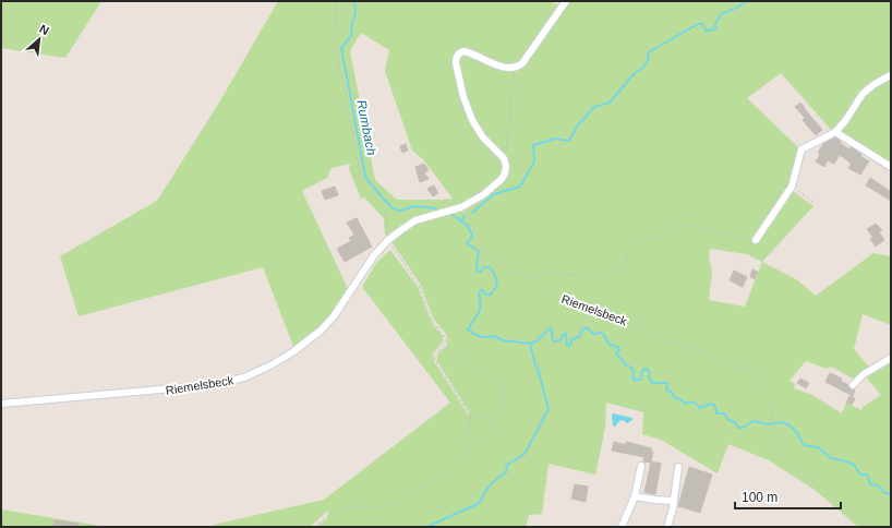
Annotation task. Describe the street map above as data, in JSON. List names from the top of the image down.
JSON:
{
  "streets": {
    "street": ["Riemelsbeck"]
  },
  "water": ["Rumbach"],
  "scale_bar": "100 m",
  "north": "top right"
}
